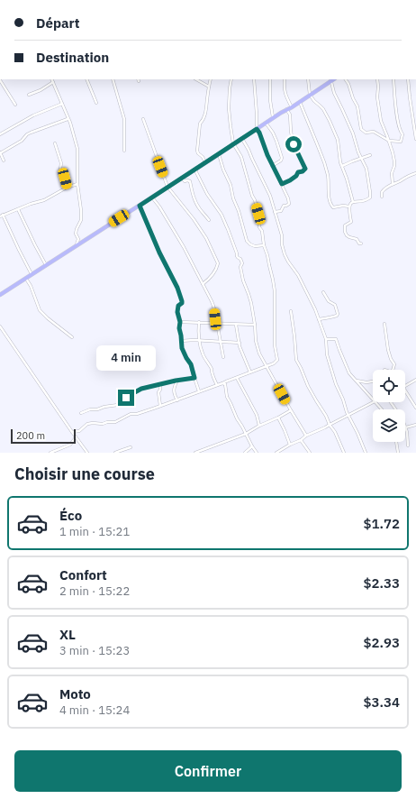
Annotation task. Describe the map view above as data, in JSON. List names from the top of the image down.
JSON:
{
  "scale_bar": "200 m",
  "page": {
    "banner": ["Départ", "Destination"],
    "bubble": "4 min",
    "scale": "200 m",
    "heading": "Choisir une course",
    "list": [
      {
        "name": "Éco",
        "note": "1 min · 15:21",
        "value": "$1.72"
      },
      {
        "name": "Confort",
        "note": "2 min · 15:22",
        "value": "$2.33"
      },
      {
        "name": "XL",
        "note": "3 min · 15:23",
        "value": "$2.93"
      },
      {
        "name": "Moto",
        "note": "4 min · 15:24",
        "value": "$3.34"
      }
    ],
    "buttons": "Confirmer"
  }
}
